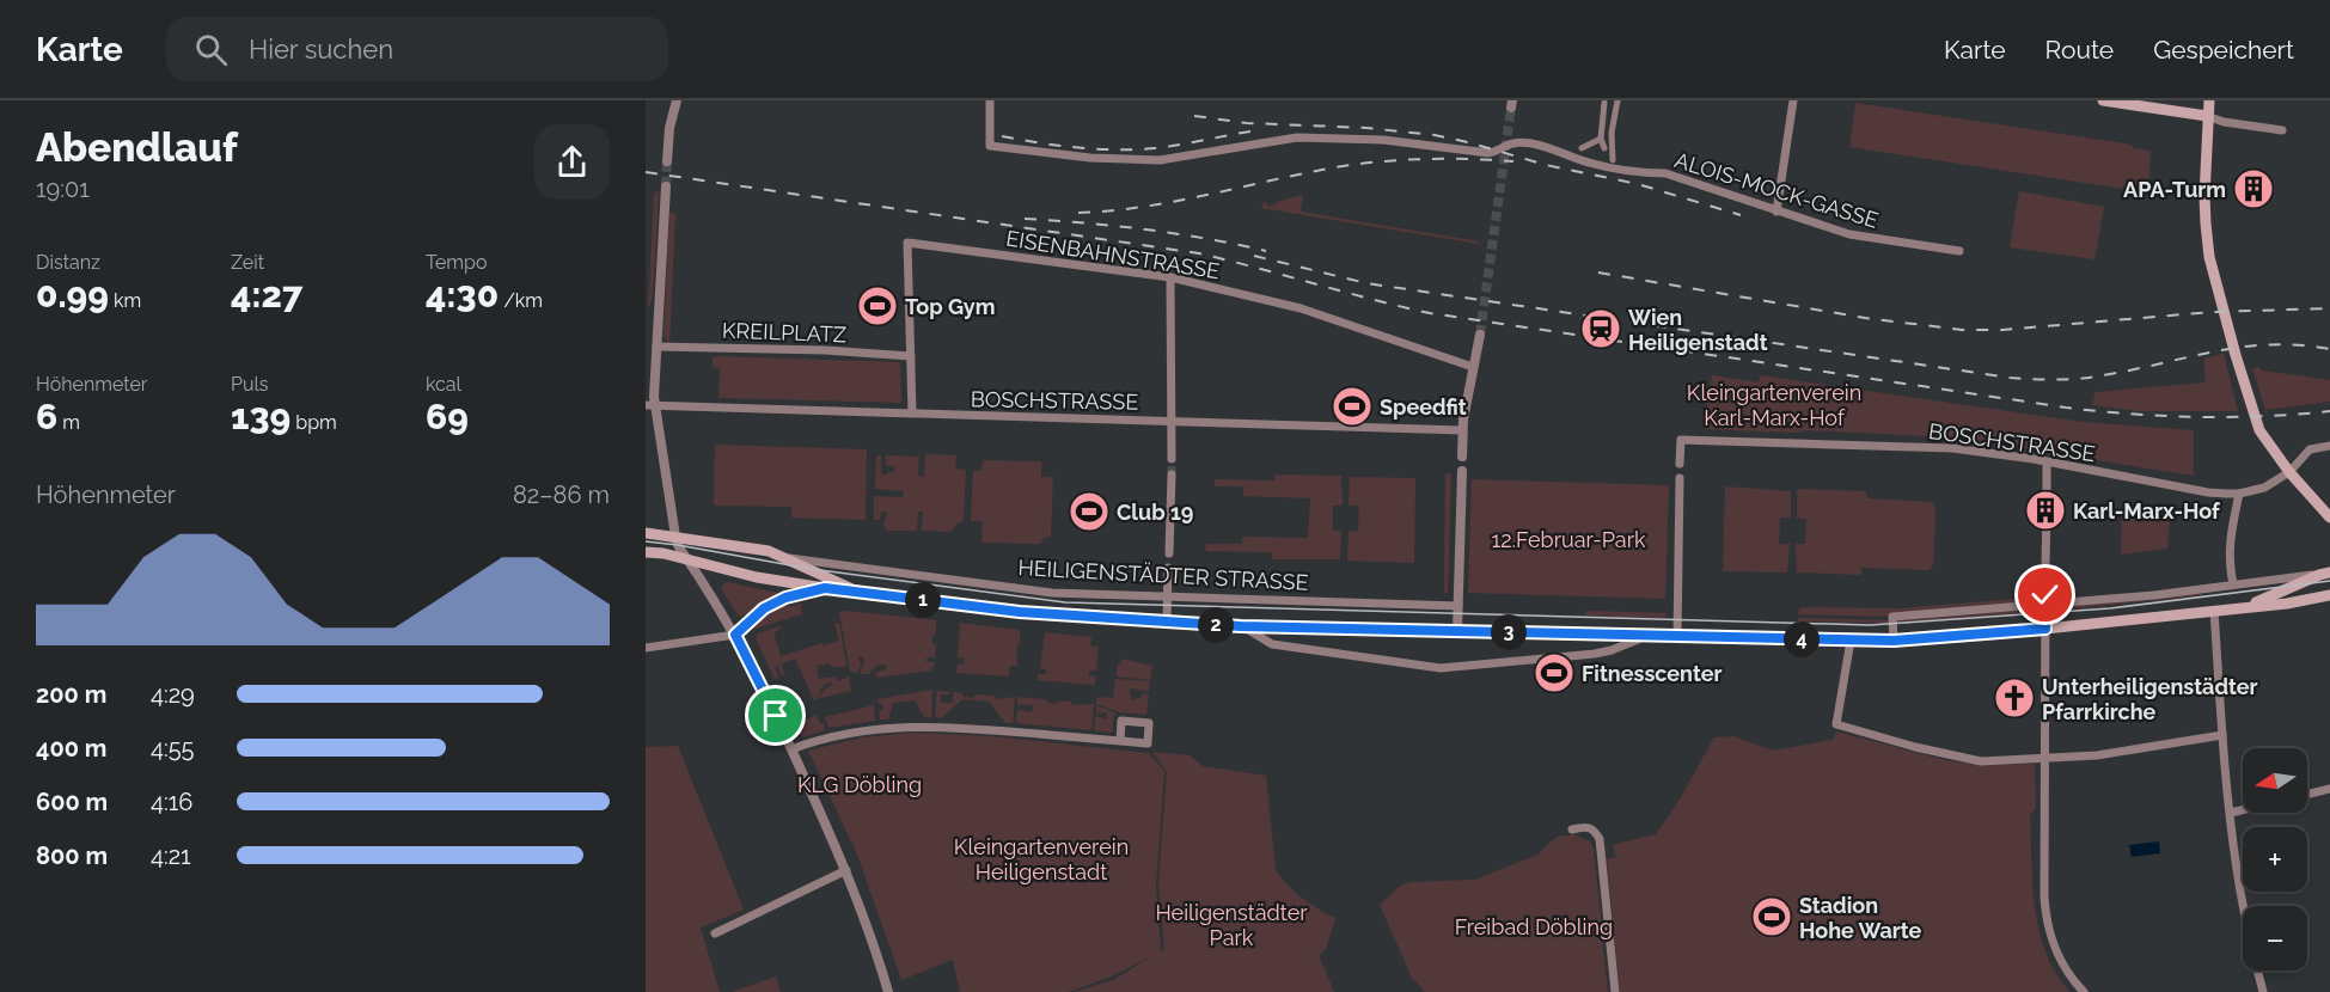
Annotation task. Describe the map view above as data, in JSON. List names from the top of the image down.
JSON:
{
  "streets": {
    "main road": ["HEILIGENSTÄDTER STRASSE"],
    "street": [
      "ALOIS-MOCK-GASSE",
      "EISENBAHNSTRASSE",
      "KREILPLATZ",
      "BOSCHSTRASSE"
    ]
  },
  "crossings": [
    ["EISENBAHNSTRASSE", "KREILPLATZ"],
    ["EISENBAHNSTRASSE", "BOSCHSTRASSE"]
  ],
  "parks": [
    "Kleingartenverein Karl-Marx-Hof",
    "12.Februar-Park",
    "KLG Döbling",
    "Kleingartenverein Heiligenstadt",
    "Heiligenstädter Park",
    "Freibad Döbling"
  ],
  "places": {
    "building": ["APA-Turm", "Karl-Marx-Hof"],
    "sports": [
      "Top Gym",
      "Speedfit",
      "Club 19",
      "Fitnesscenter",
      "Stadion Hohe Warte"
    ],
    "station": ["Wien Heiligenstadt"],
    "church": ["Unterheiligenstädter Pfarrkirche"]
  },
  "north": "left",
  "page": {
    "header": "Karte",
    "search": "Hier suchen",
    "nav": ["Karte", "Route", "Gespeichert"],
    "heading": ["Abendlauf", "19:01"],
    "stats": [
      ["Distanz", "0.99 km"],
      ["Zeit", "4:27"],
      ["Tempo", "4:30 /km"],
      ["Höhenmeter", "6 m"],
      ["Puls", "139 bpm"],
      ["kcal", "69"]
    ],
    "chart": ["Höhenmeter", "82–86 m"],
    "pins": [
      "1",
      "2",
      "3",
      "4"
    ],
    "list": [
      {
        "name": "200 m",
        "note": "4:29"
      },
      {
        "name": "400 m",
        "note": "4:55"
      },
      {
        "name": "600 m",
        "note": "4:16"
      },
      {
        "name": "800 m",
        "note": "4:21"
      }
    ],
    "map_buttons": ["+", "−"]
  }
}
